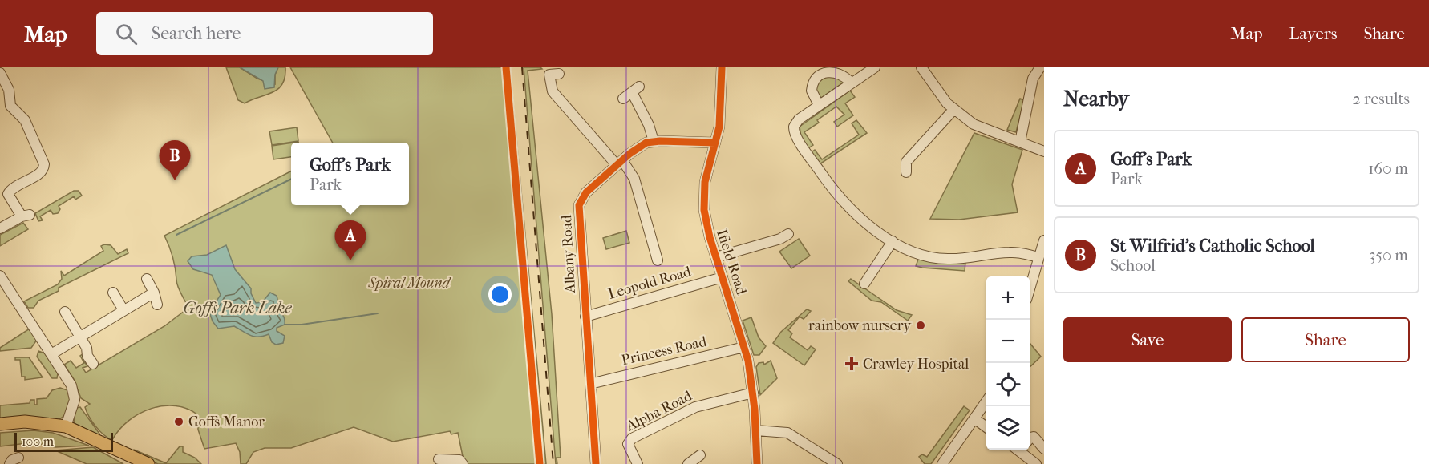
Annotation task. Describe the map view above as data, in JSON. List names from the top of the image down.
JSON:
{
  "streets": {
    "street": [
      "Albany Road",
      "Ifield Road",
      "Leopold Road",
      "Princess Road",
      "Alpha Road"
    ]
  },
  "crossings": [
    ["Albany Road", "Ifield Road"],
    ["Albany Road", "Leopold Road"],
    ["Albany Road", "Princess Road"],
    ["Ifield Road", "Leopold Road"],
    ["Ifield Road", "Princess Road"],
    ["Ifield Road", "Alpha Road"]
  ],
  "water": ["Goffs Park Lake"],
  "parks": ["Spiral Mound"],
  "places": {
    "other": ["rainbow nursery", "Goffs Manor"],
    "health": ["Crawley Hospital"]
  },
  "scale_bar": "100 m",
  "page": {
    "header": "Map",
    "search": "Search here",
    "nav": ["Map", "Layers", "Share"],
    "heading": ["Nearby", "2 results"],
    "list": [
      {
        "mark": "A",
        "name": "Goff's Park",
        "note": "Park",
        "value": "160 m"
      },
      {
        "mark": "B",
        "name": "St Wilfrid's Catholic School",
        "note": "School",
        "value": "350 m"
      }
    ],
    "pins": ["B", "A"],
    "popup": ["Goff's Park", "Park"],
    "map_buttons": ["+", "−"],
    "buttons": ["Save", "Share"],
    "scale": "100 m"
  }
}
